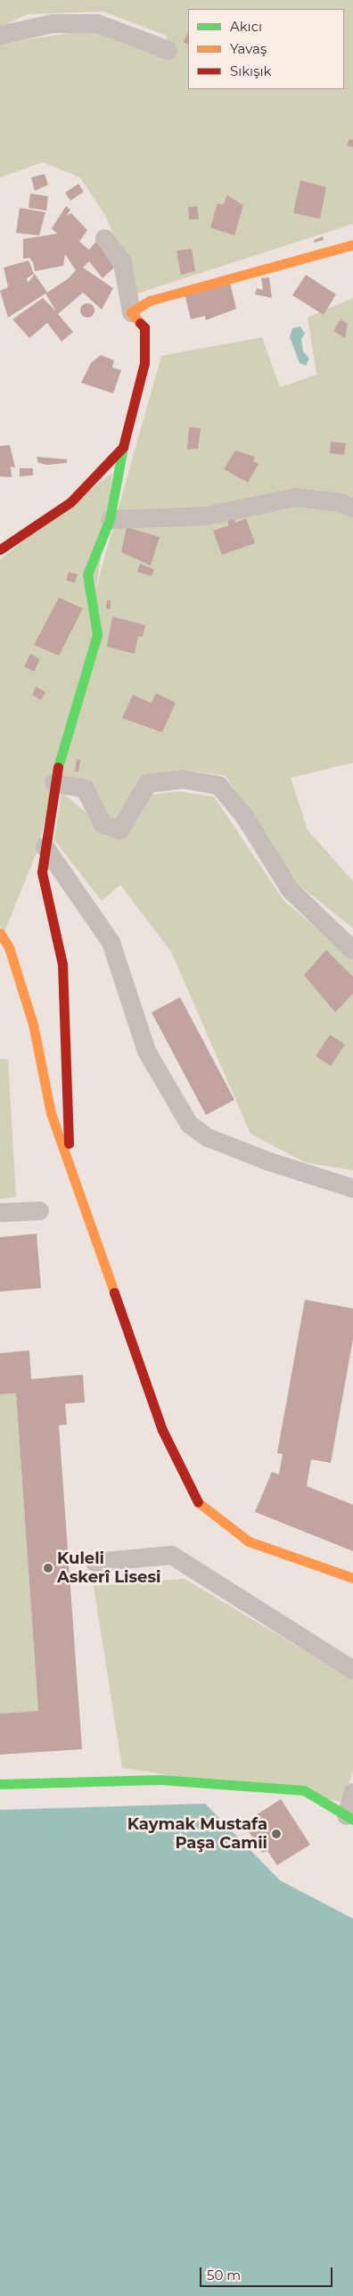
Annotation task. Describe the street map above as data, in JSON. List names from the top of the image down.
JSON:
{
  "places": ["Kuleli Askerî Lisesi", "Kaymak Mustafa Paşa Camii"],
  "legend": ["Akıcı", "Yavaş", "Sıkışık"],
  "scale_bar": "50 m"
}
